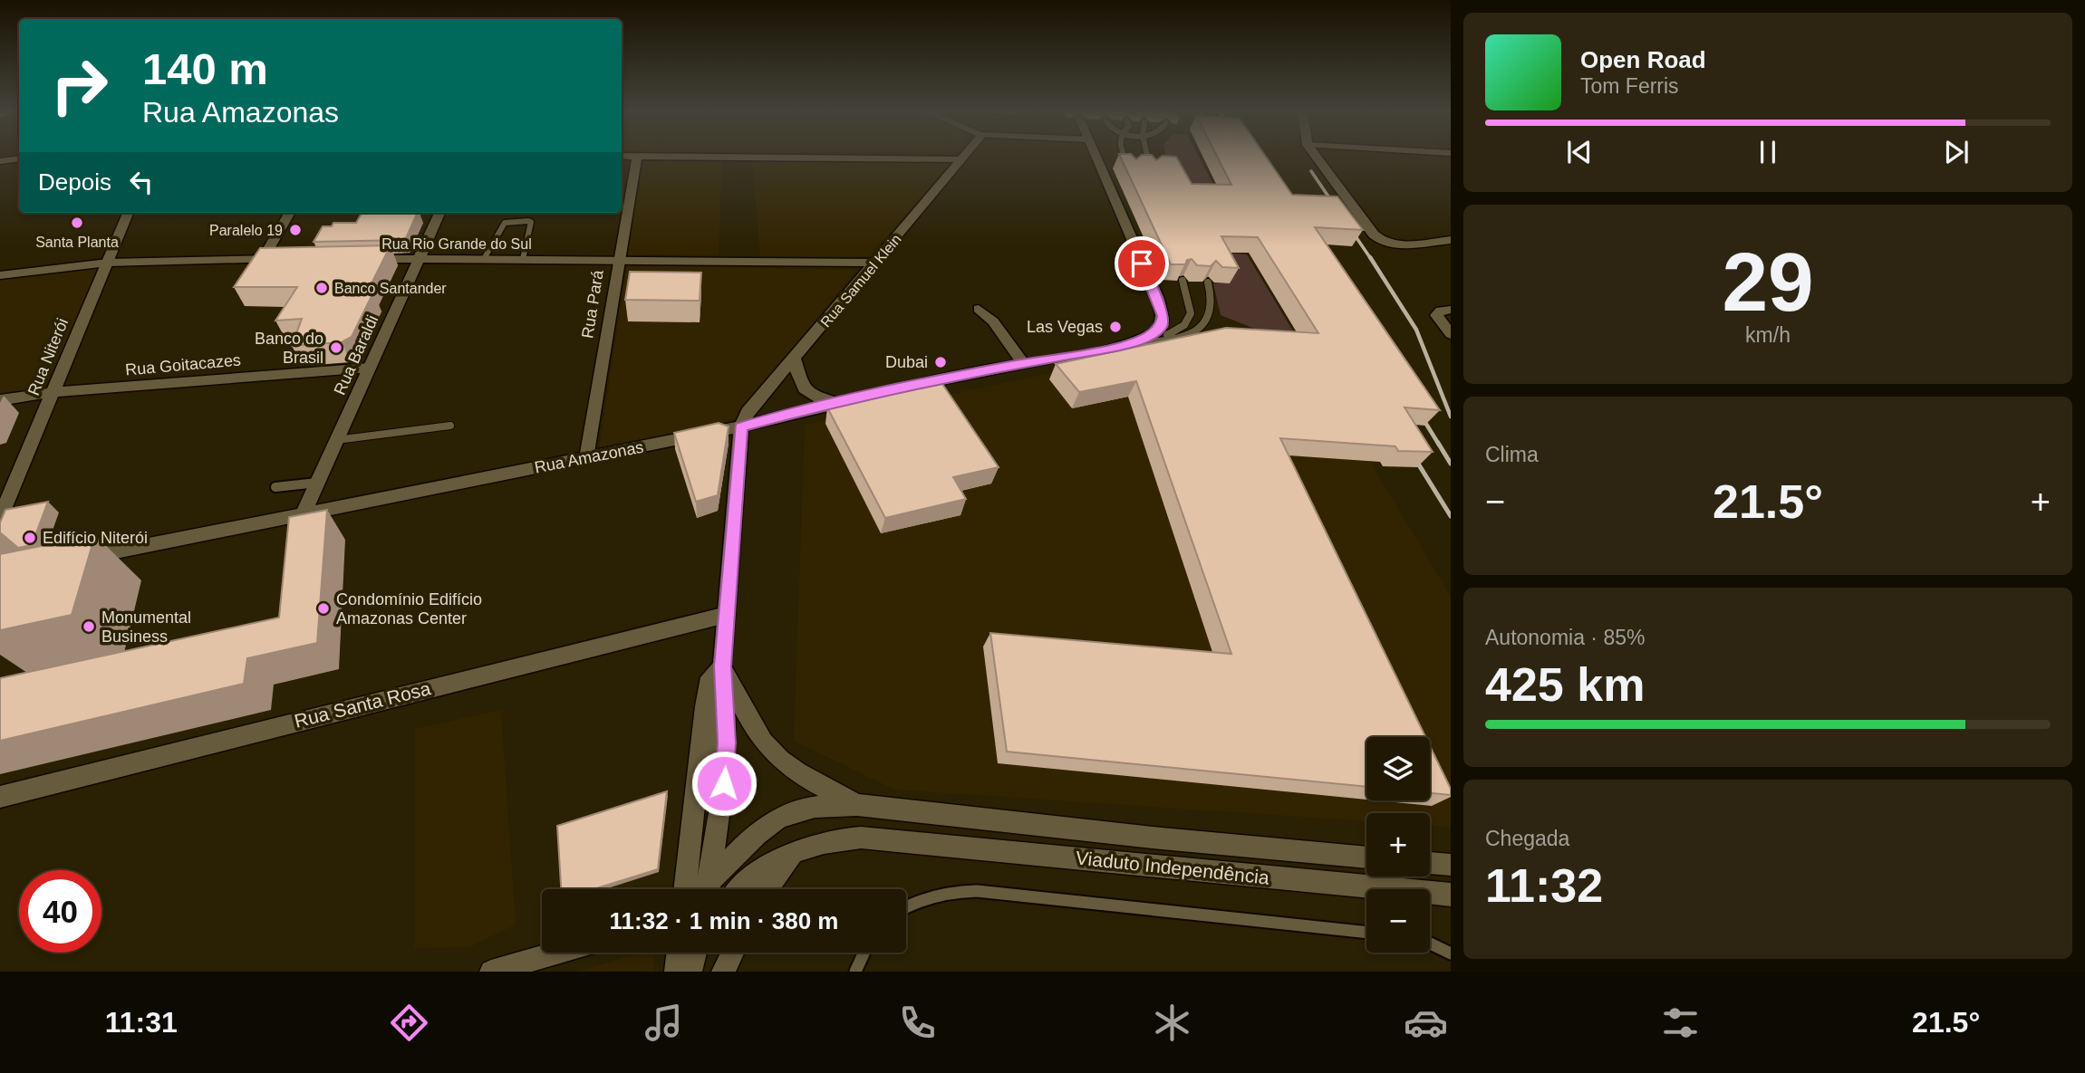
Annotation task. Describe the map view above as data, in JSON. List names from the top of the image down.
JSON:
{
  "streets": {
    "street": [
      "Rua Rio Grande do Sul",
      "Rua Samuel Klein",
      "Rua Pará",
      "Rua Baraldi",
      "Rua Niterói",
      "Rua Goitacazes",
      "Rua Amazonas",
      "Rua Santa Rosa",
      "Viaduto Independência"
    ]
  },
  "crossings": [
    ["Rua Rio Grande do Sul", "Rua Samuel Klein"],
    ["Rua Rio Grande do Sul", "Rua Pará"],
    ["Rua Rio Grande do Sul", "Rua Baraldi"],
    ["Rua Samuel Klein", "Rua Amazonas"],
    ["Rua Pará", "Rua Amazonas"],
    ["Rua Baraldi", "Rua Goitacazes"],
    ["Rua Baraldi", "Rua Amazonas"],
    ["Rua Niterói", "Rua Goitacazes"]
  ],
  "places": [
    "Santa Planta",
    "Paralelo 19",
    "Banco Santander",
    "Las Vegas",
    "Banco do Brasil",
    "Dubai",
    "Edifício Niterói",
    "Condomínio Edifício Amazonas Center",
    "Monumental Business"
  ],
  "page": {
    "turn": ["140 m", "Rua Amazonas"],
    "song": ["Open Road", "Tom Ferris"],
    "then": "Depois",
    "tile": [
      ["29", "km/h"],
      "Clima",
      ["Autonomia · 85%", "425 km"],
      ["Chegada", "11:32"]
    ],
    "heat": ["−", "21.5°", "+"],
    "map_buttons": ["+", "−"],
    "limit": "40",
    "trip": "11:32 · 1 min · 380 m",
    "tabs": ["11:31", "21.5°"]
  }
}
